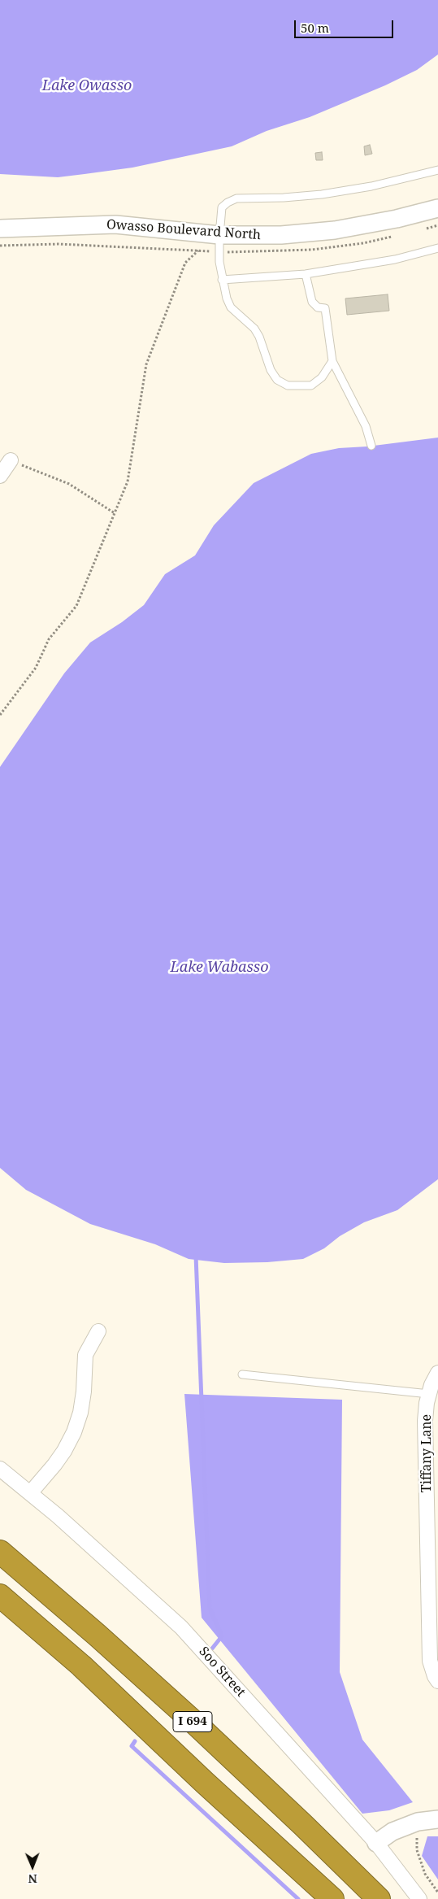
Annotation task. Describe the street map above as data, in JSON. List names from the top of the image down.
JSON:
{
  "streets": {
    "highway": ["I 694"],
    "street": ["Owasso Boulevard North", "Tiffany Lane", "Soo Street"]
  },
  "water": ["Lake Owasso", "Lake Wabasso"],
  "scale_bar": "50 m",
  "north": "bottom"
}
